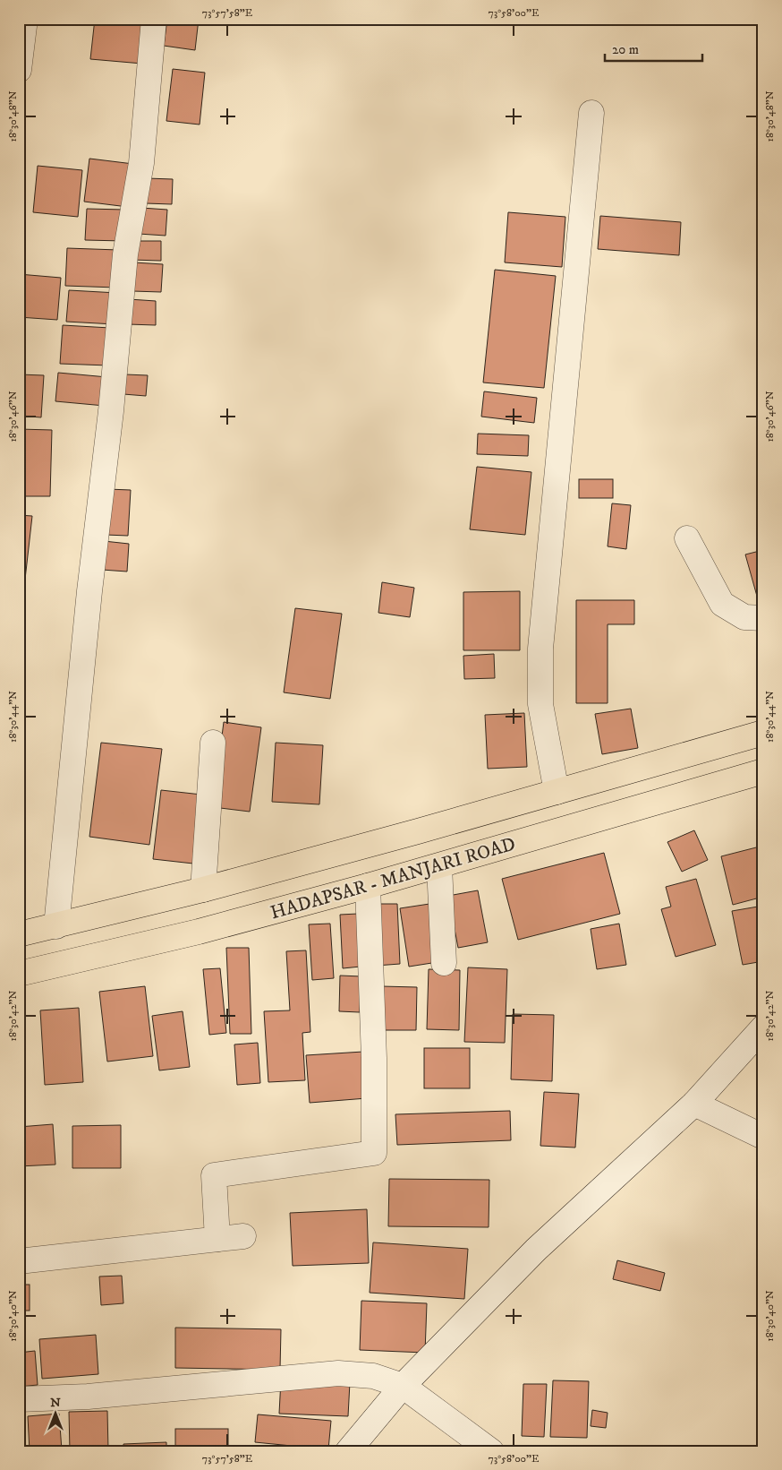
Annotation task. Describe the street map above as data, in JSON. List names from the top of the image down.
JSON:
{
  "streets": {
    "main road": ["HADAPSAR - MANJARI ROAD"]
  },
  "scale_bar": "20 m",
  "north": "top",
  "coordinates": [
    "73°57'58\"E",
    "73°58'00\"E",
    "18°30'48\"N",
    "18°30'46\"N",
    "18°30'44\"N",
    "18°30'42\"N",
    "18°30'40\"N"
  ]
}
